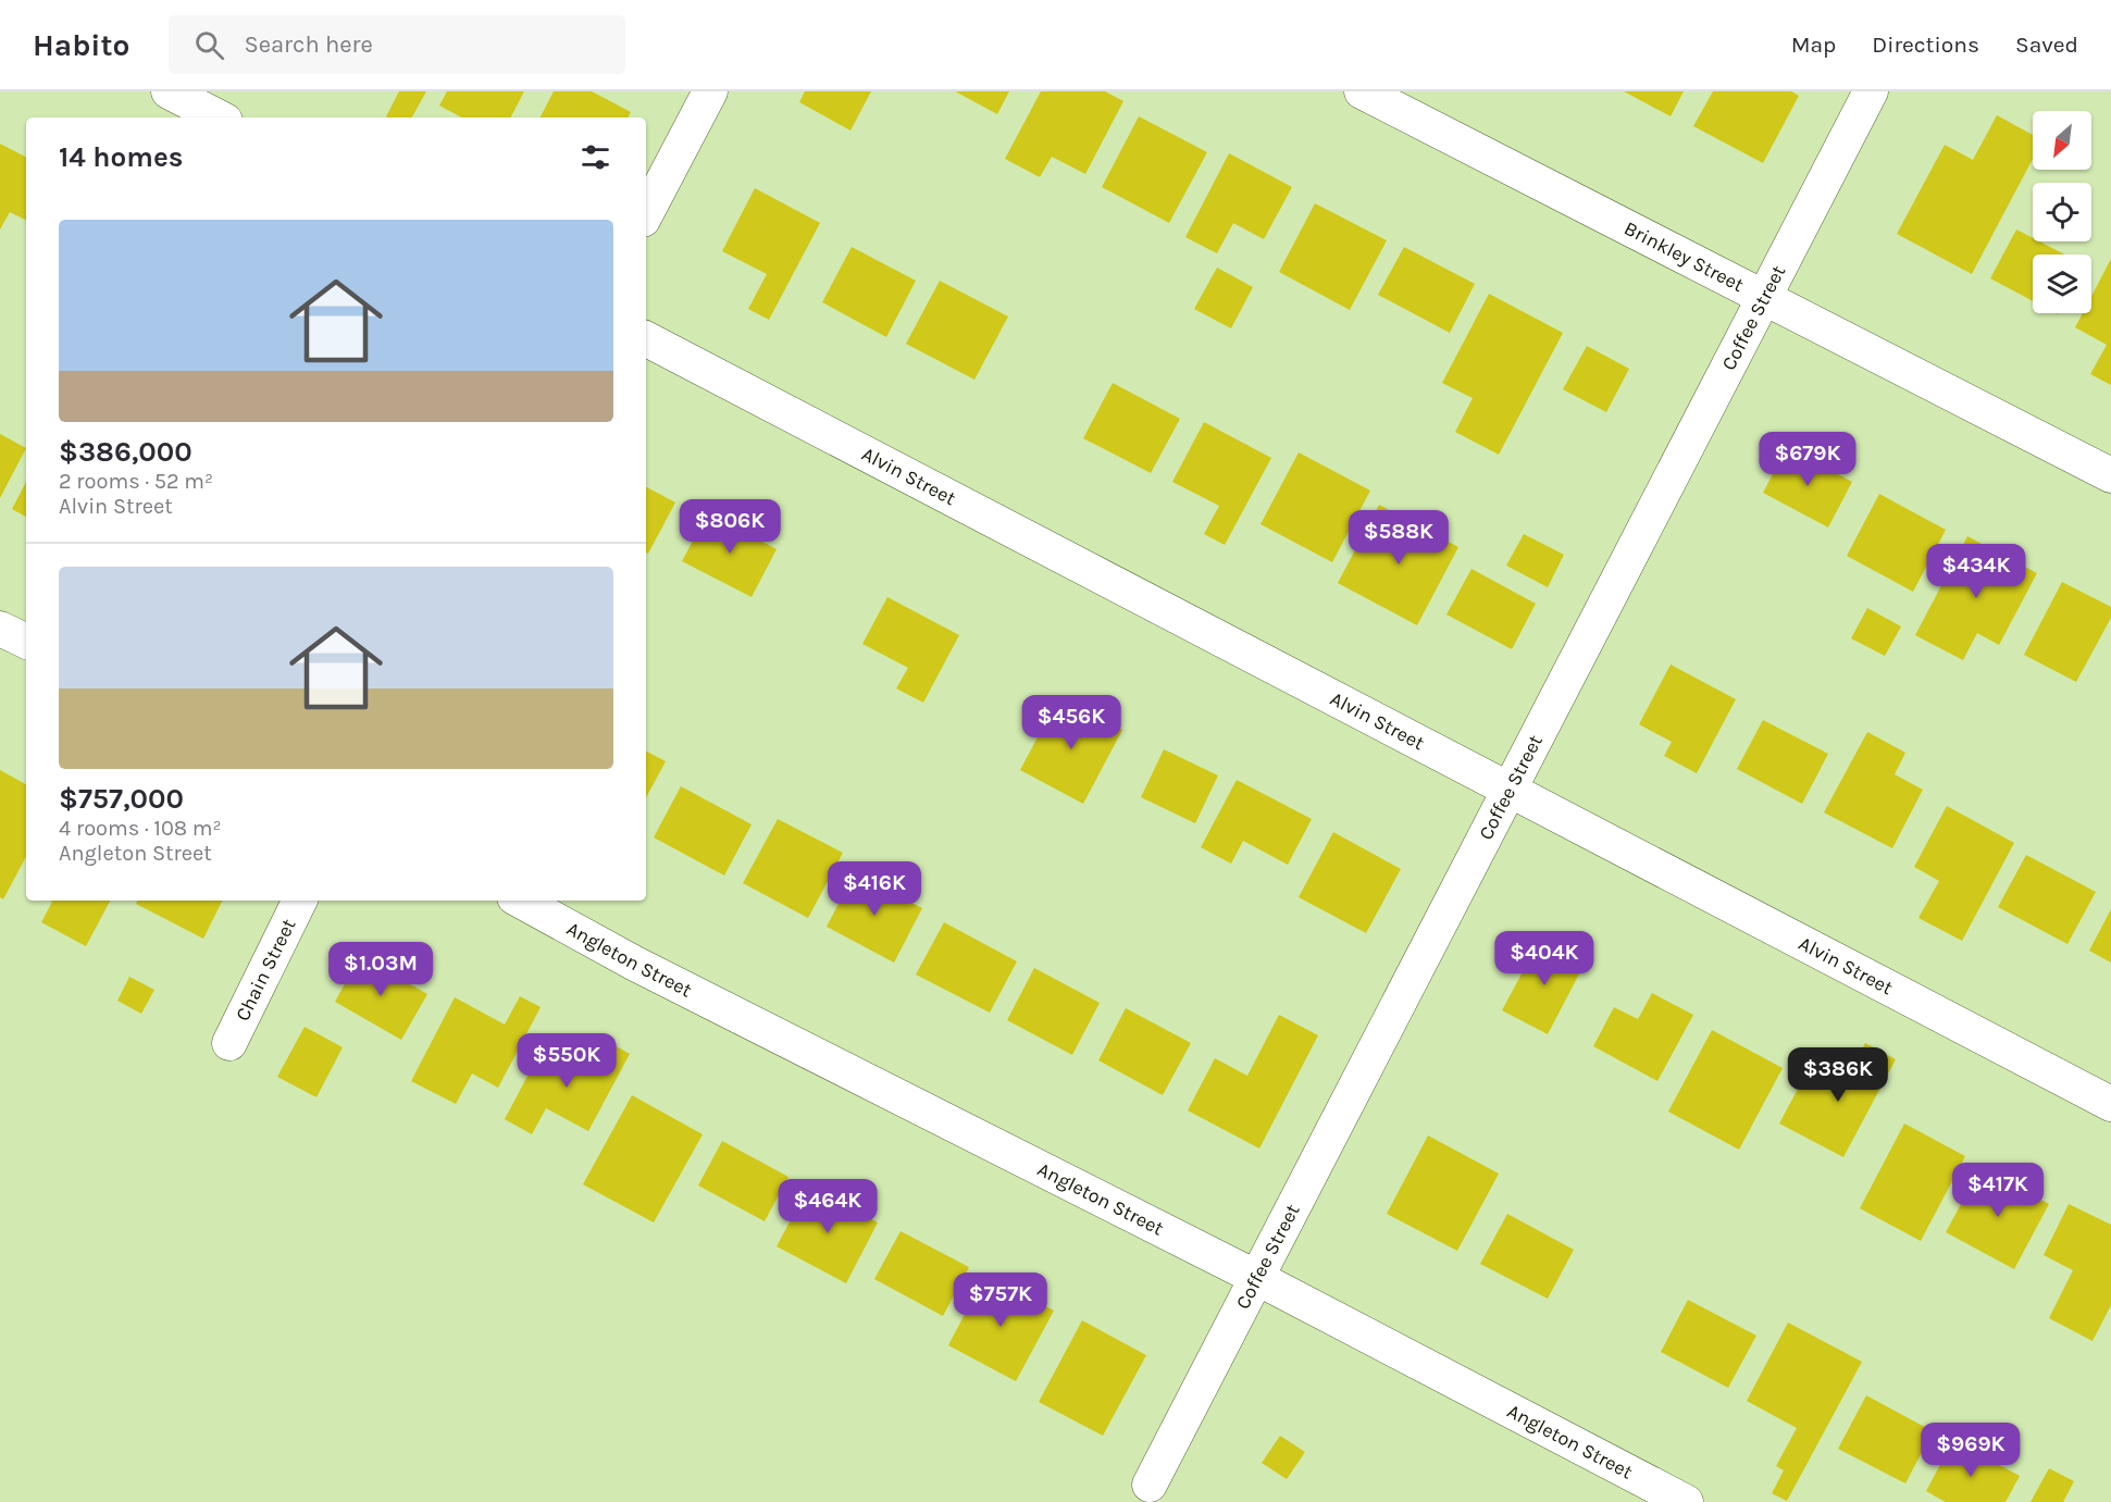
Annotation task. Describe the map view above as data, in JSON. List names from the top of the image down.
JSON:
{
  "streets": {
    "street": [
      "Brinkley Street",
      "Coffee Street",
      "Alvin Street",
      "Angleton Street",
      "Chain Street"
    ]
  },
  "crossings": [
    ["Brinkley Street", "Coffee Street"],
    ["Coffee Street", "Alvin Street"],
    ["Coffee Street", "Angleton Street"]
  ],
  "north": "bottom left",
  "page": {
    "header": "Habito",
    "search": "Search here",
    "nav": ["Map", "Directions", "Saved"],
    "heading": "14 homes",
    "list": [
      {
        "name": "$386,000",
        "note": "2 rooms · 52 m² · Alvin Street"
      },
      {
        "name": "$757,000",
        "note": "4 rooms · 108 m² · Angleton Street"
      }
    ],
    "price": [
      "$679K",
      "$806K",
      "$588K",
      "$434K",
      "$456K",
      "$416K",
      "$404K",
      "$1.03M",
      "$550K",
      "$386K",
      "$417K",
      "$464K",
      "$757K",
      "$969K"
    ]
  }
}
